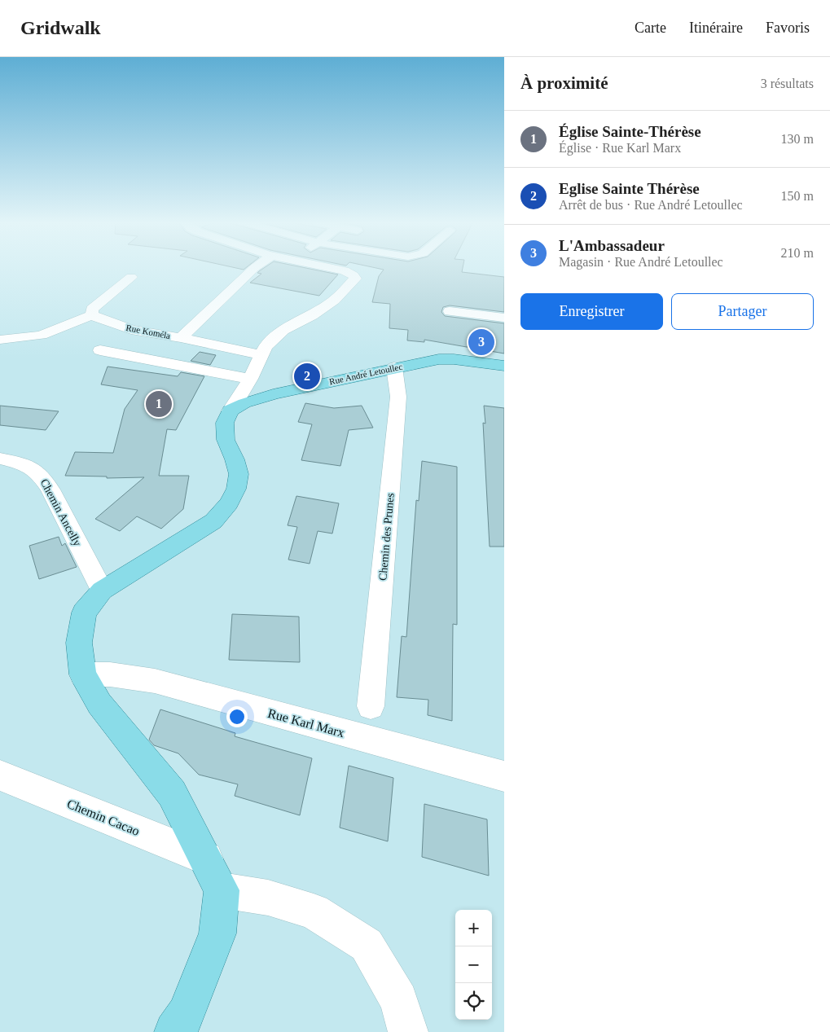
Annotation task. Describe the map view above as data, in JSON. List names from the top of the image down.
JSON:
{
  "streets": {
    "main road": ["Rue André Letoullec"],
    "street": [
      "Rue Koméla",
      "Chemin Ancelly",
      "Chemin des Prunes",
      "Rue Karl Marx",
      "Chemin Cacao"
    ]
  },
  "crossings": [
    ["Rue André Letoullec", "Chemin des Prunes"]
  ],
  "page": {
    "header": "Gridwalk",
    "nav": ["Carte", "Itinéraire", "Favoris"],
    "heading": ["À proximité", "3 résultats"],
    "list": [
      {
        "mark": "1",
        "name": "Église Sainte-Thérèse",
        "note": "Église · Rue Karl Marx",
        "value": "130 m"
      },
      {
        "mark": "2",
        "name": "Eglise Sainte Thérèse",
        "note": "Arrêt de bus · Rue André Letoullec",
        "value": "150 m"
      },
      {
        "mark": "3",
        "name": "L'Ambassadeur",
        "note": "Magasin · Rue André Letoullec",
        "value": "210 m"
      }
    ],
    "buttons": ["Enregistrer", "Partager"],
    "pins": ["3", "2", "1"],
    "map_buttons": ["+", "−"]
  }
}
